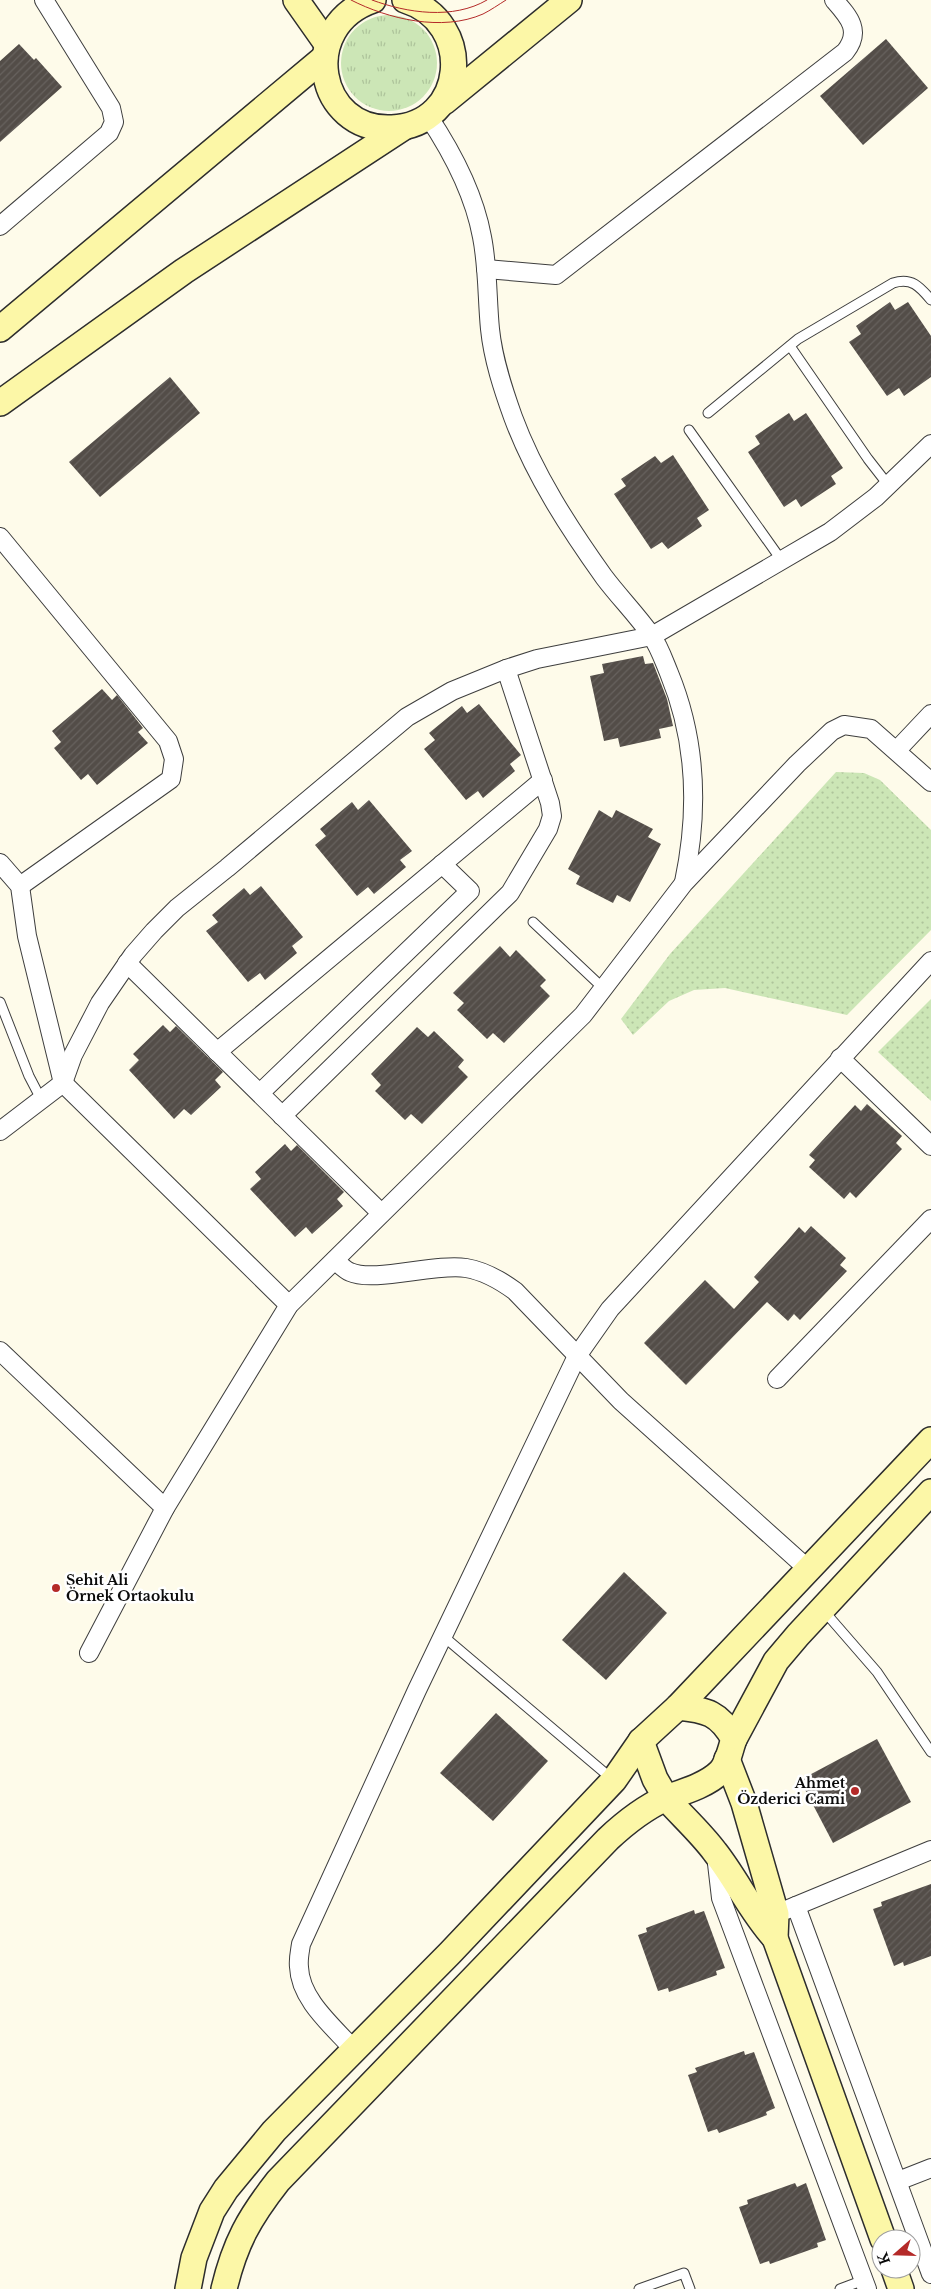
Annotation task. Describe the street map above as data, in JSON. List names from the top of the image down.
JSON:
{
  "places": ["Şehit Ali Örnek Ortaokulu", "Ahmet Özderici Cami"],
  "north": "left"
}
